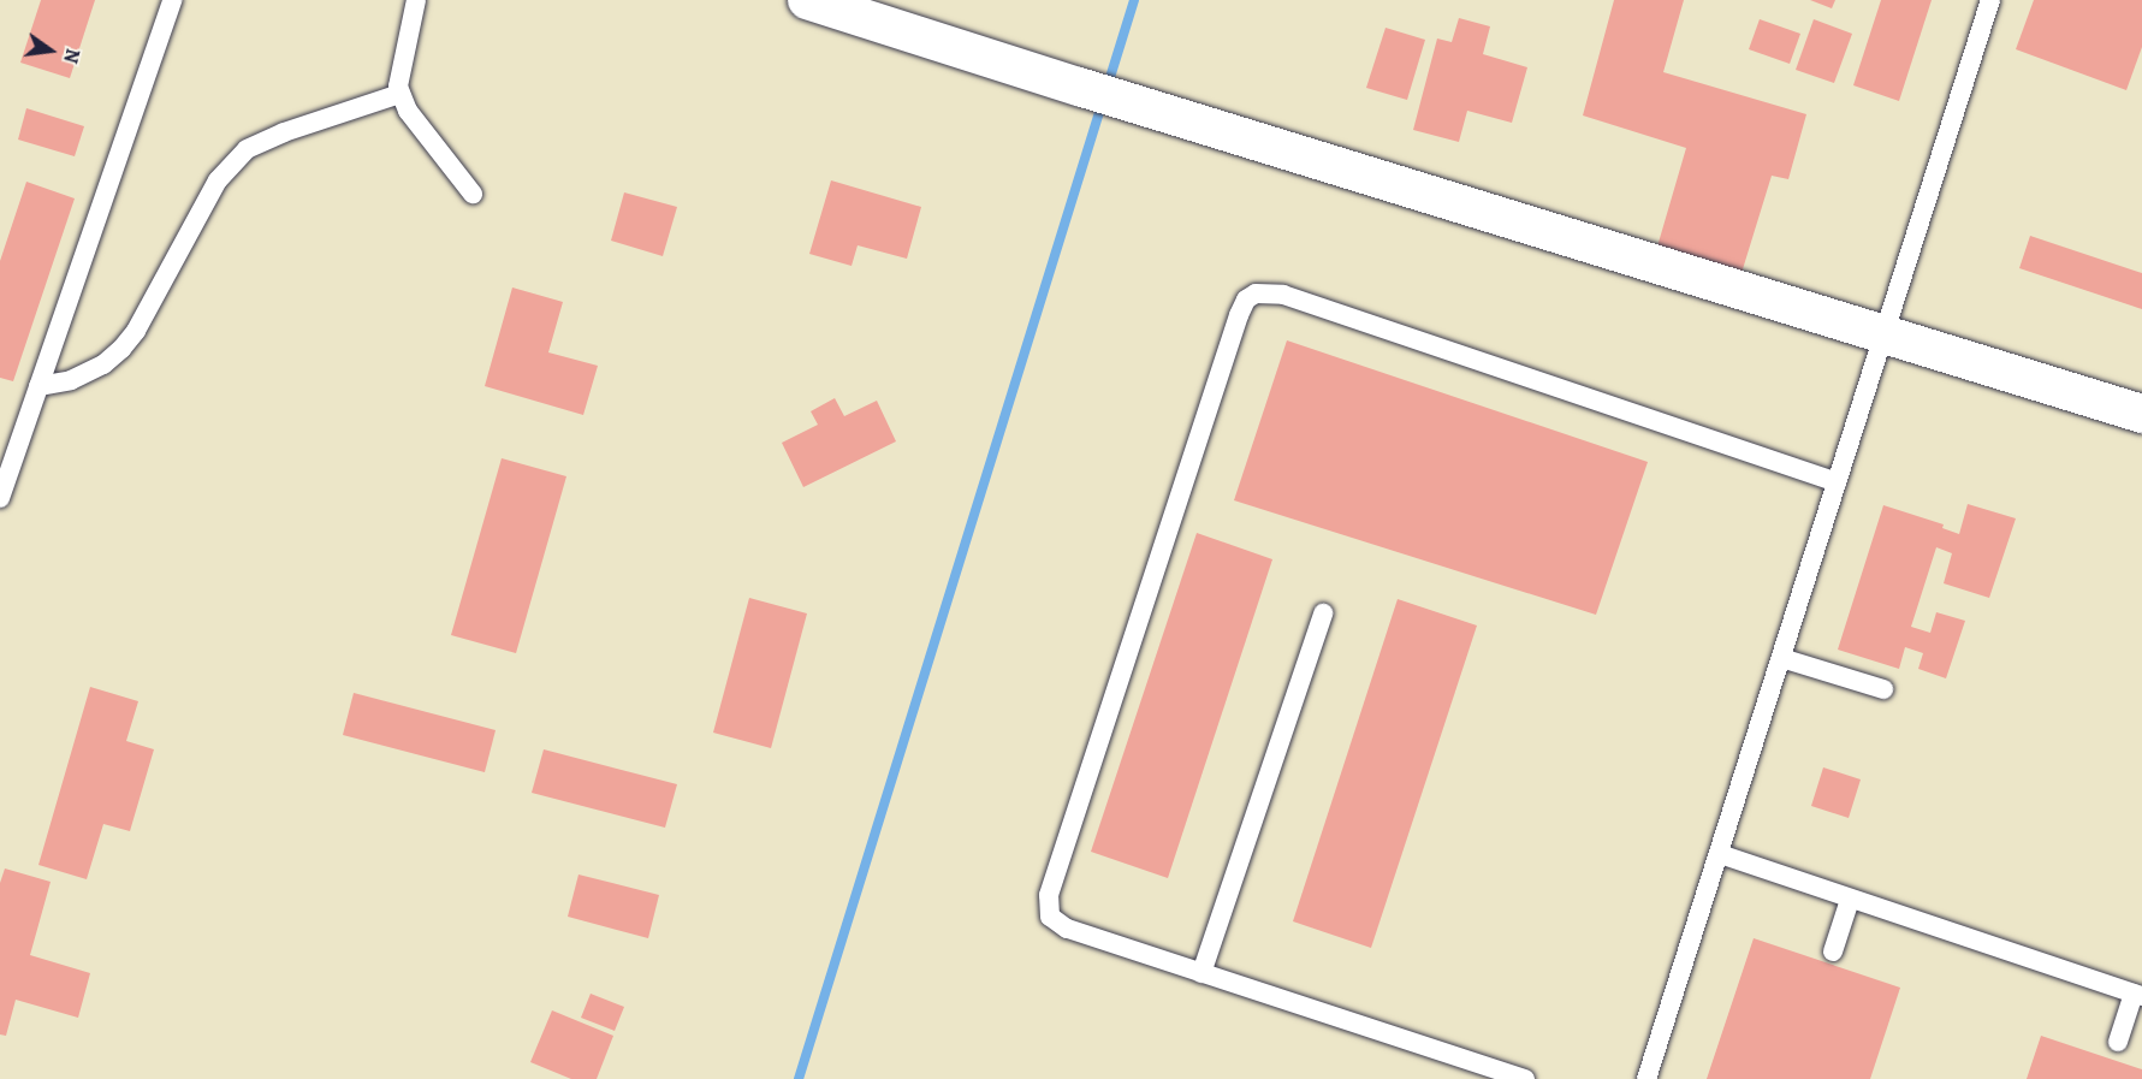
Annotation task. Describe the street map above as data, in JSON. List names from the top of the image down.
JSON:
{
  "north": "right"
}
